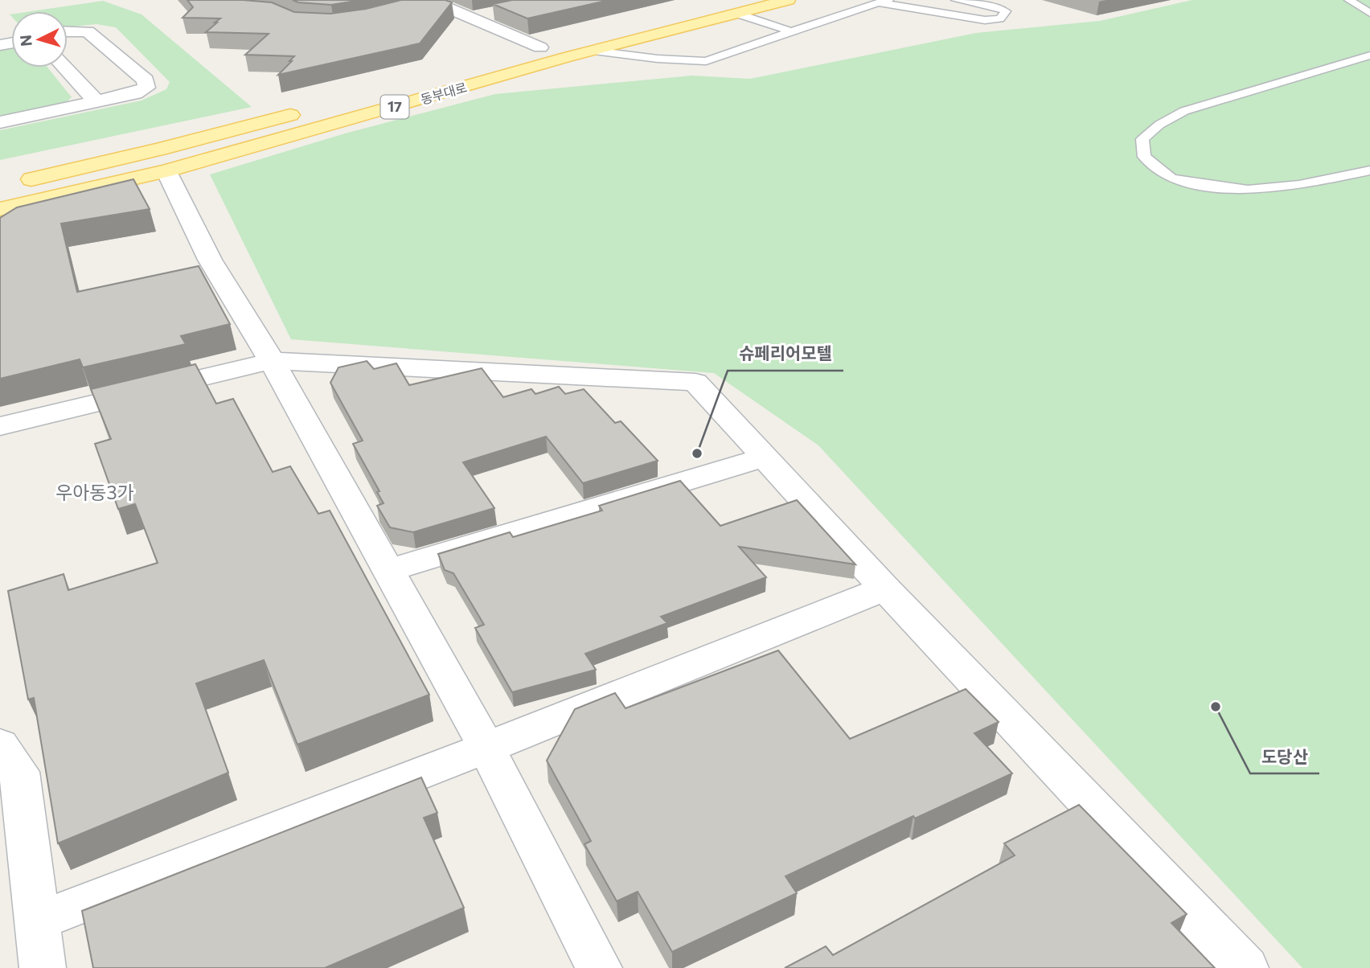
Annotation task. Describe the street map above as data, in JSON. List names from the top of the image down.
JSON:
{
  "streets": {
    "main road": ["동부대로", "17"]
  },
  "districts": ["우아동3가"],
  "places": ["슈페리어모텔", "도당산"],
  "north": "left"
}
